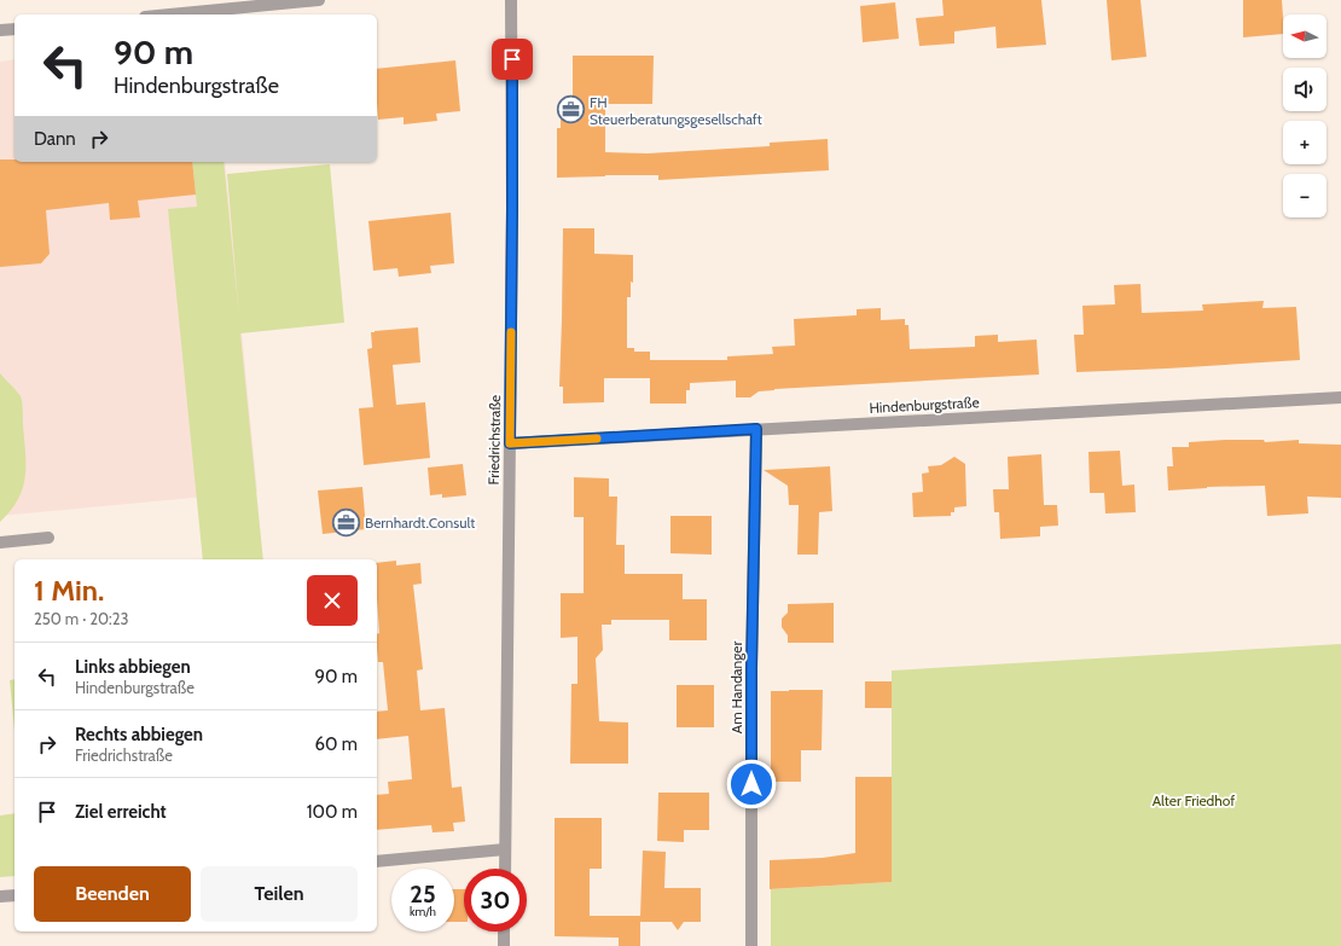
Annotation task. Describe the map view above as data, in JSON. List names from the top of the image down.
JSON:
{
  "streets": {
    "street": ["Hindenburgstraße", "Friedrichstraße", "Am Handanger"]
  },
  "crossings": [
    ["Hindenburgstraße", "Friedrichstraße"],
    ["Hindenburgstraße", "Am Handanger"]
  ],
  "parks": ["Alter Friedhof"],
  "places": {
    "office": ["FH Steuerberatungsgesellschaft", "Bernhardt.Consult"]
  },
  "north": "left",
  "page": {
    "map_buttons": ["+", "−"],
    "turn": ["90 m", "Hindenburgstraße"],
    "then": "Dann",
    "heading": ["1 Min.", "250 m · 20:23"],
    "list": [
      {
        "name": "Links abbiegen",
        "note": "Hindenburgstraße",
        "value": "90 m"
      },
      {
        "name": "Rechts abbiegen",
        "note": "Friedrichstraße",
        "value": "60 m"
      },
      {
        "name": "Ziel erreicht",
        "value": "100 m"
      }
    ],
    "buttons": ["Beenden", "Teilen"],
    "speed": "25 km/h",
    "limit": "30"
  }
}
